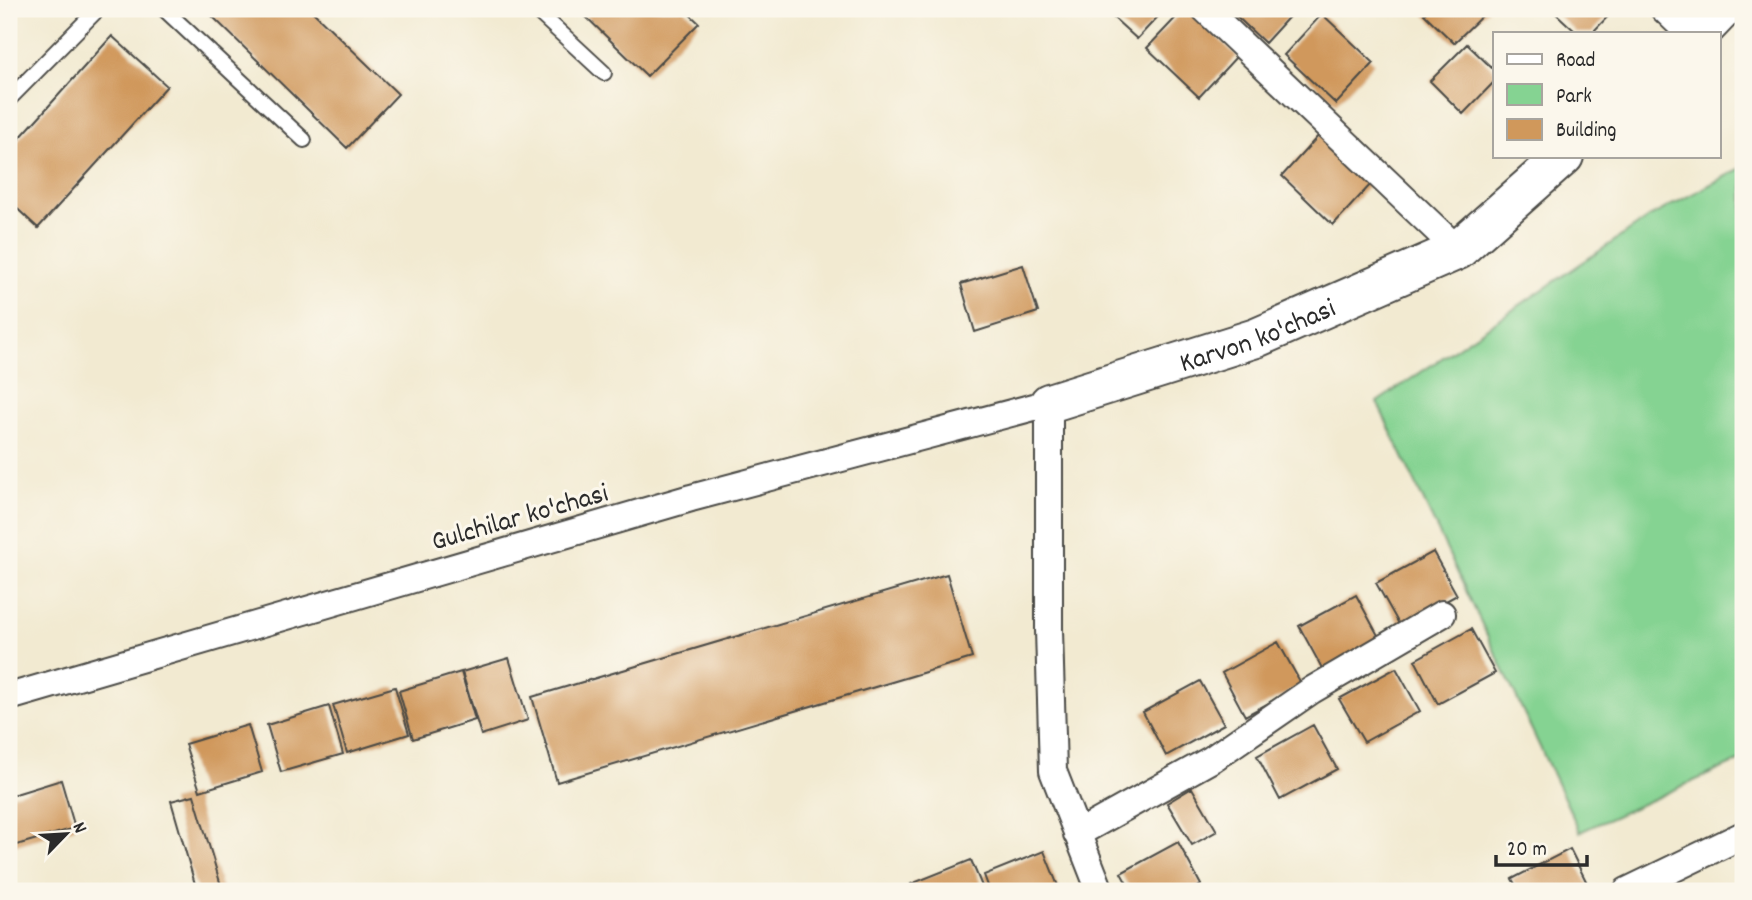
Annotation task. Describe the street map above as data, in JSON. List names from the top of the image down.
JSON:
{
  "streets": {
    "street": ["Karvon ko'chasi", "Gulchilar ko'chasi"]
  },
  "crossings": [
    ["Karvon ko'chasi", "Gulchilar ko'chasi"]
  ],
  "legend": ["Road", "Park", "Building"],
  "scale_bar": "20 m",
  "north": "top right"
}
